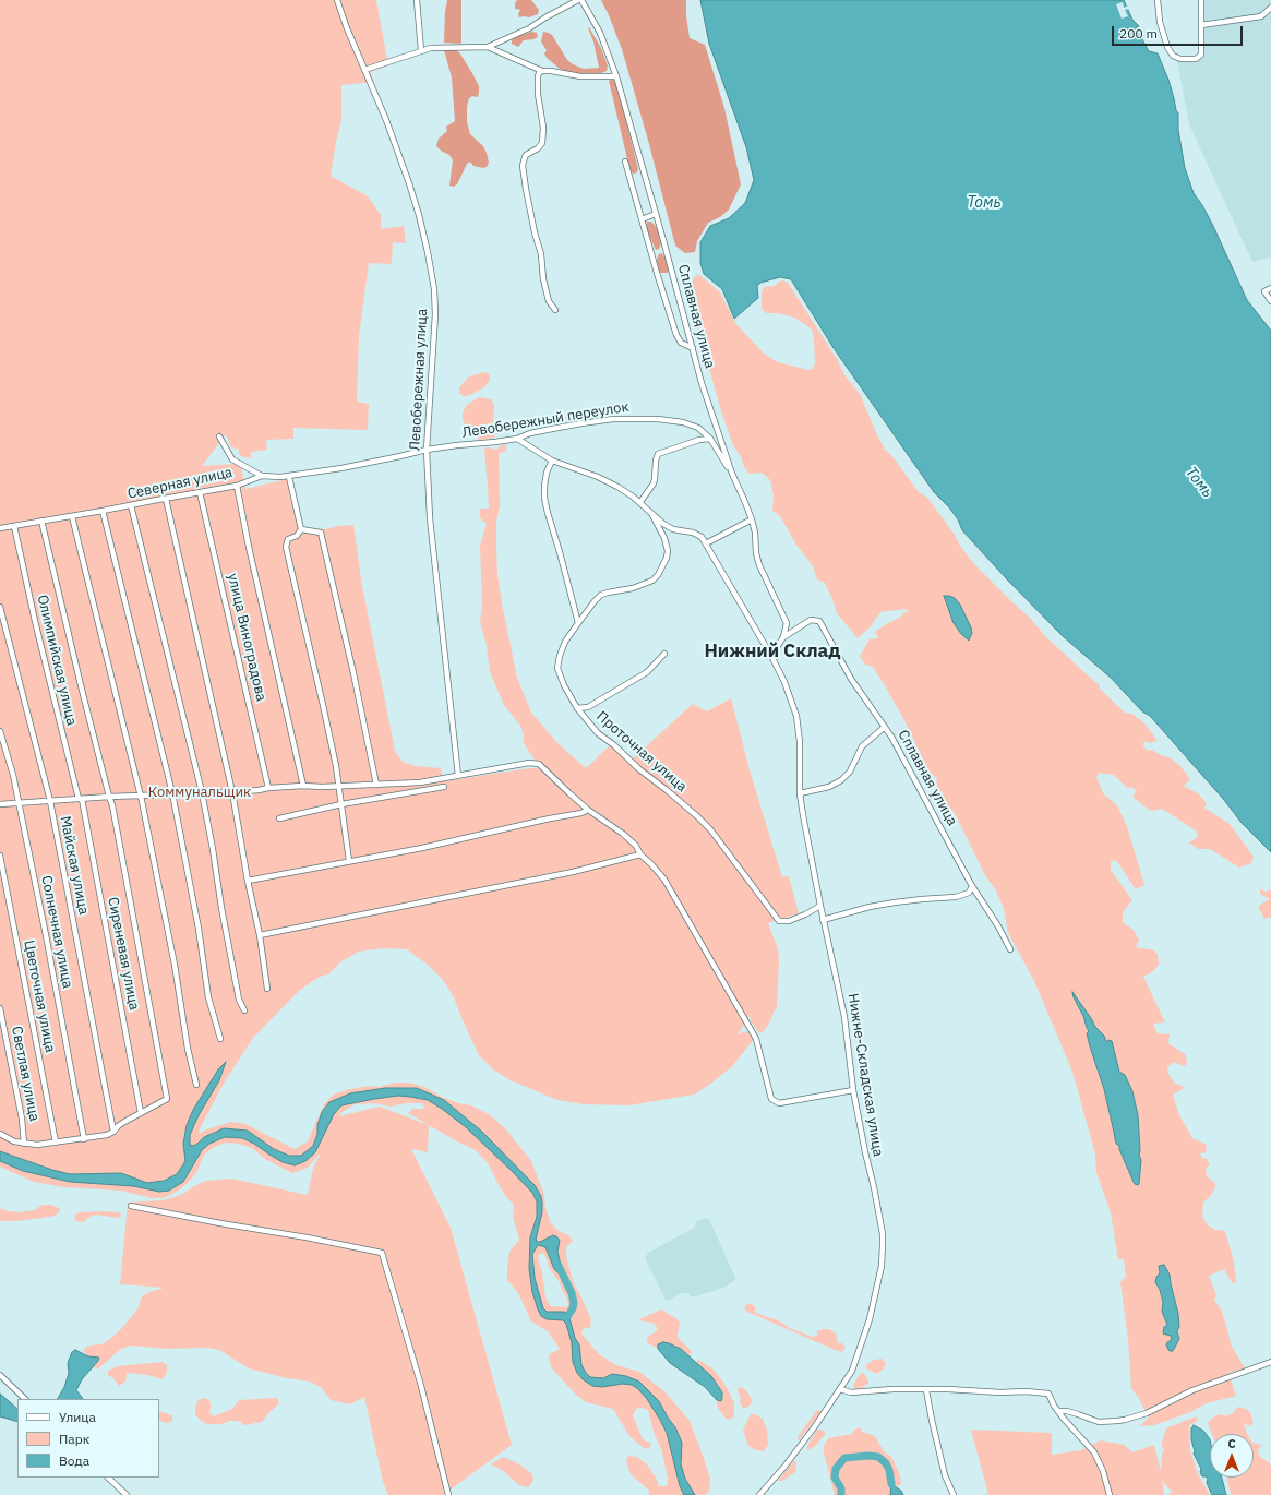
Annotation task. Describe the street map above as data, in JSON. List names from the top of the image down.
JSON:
{
  "streets": {
    "street": [
      "Сплавная улица",
      "Левобережная улица",
      "Левобережный переулок",
      "Северная улица",
      "улица Виноградова",
      "Олимпийская улица",
      "Проточная улица",
      "Майская улица",
      "Солнечная улица",
      "Сиреневая улица",
      "Цветочная улица",
      "Светлая улица",
      "Нижне-Складская улица"
    ]
  },
  "crossings": [
    ["Сплавная улица", "Левобережный переулок"],
    ["Левобережная улица", "Левобережный переулок"],
    ["Левобережный переулок", "Северная улица"],
    ["Северная улица", "улица Виноградова"],
    ["Северная улица", "Олимпийская улица"],
    ["Олимпийская улица", "Сиреневая улица"],
    ["Проточная улица", "Нижне-Складская улица"]
  ],
  "districts": ["Нижний Склад"],
  "water": ["Томь"],
  "parks": ["Коммунальщик"],
  "legend": ["Улица", "Парк", "Вода"],
  "scale_bar": "200 m",
  "north": "top"
}
